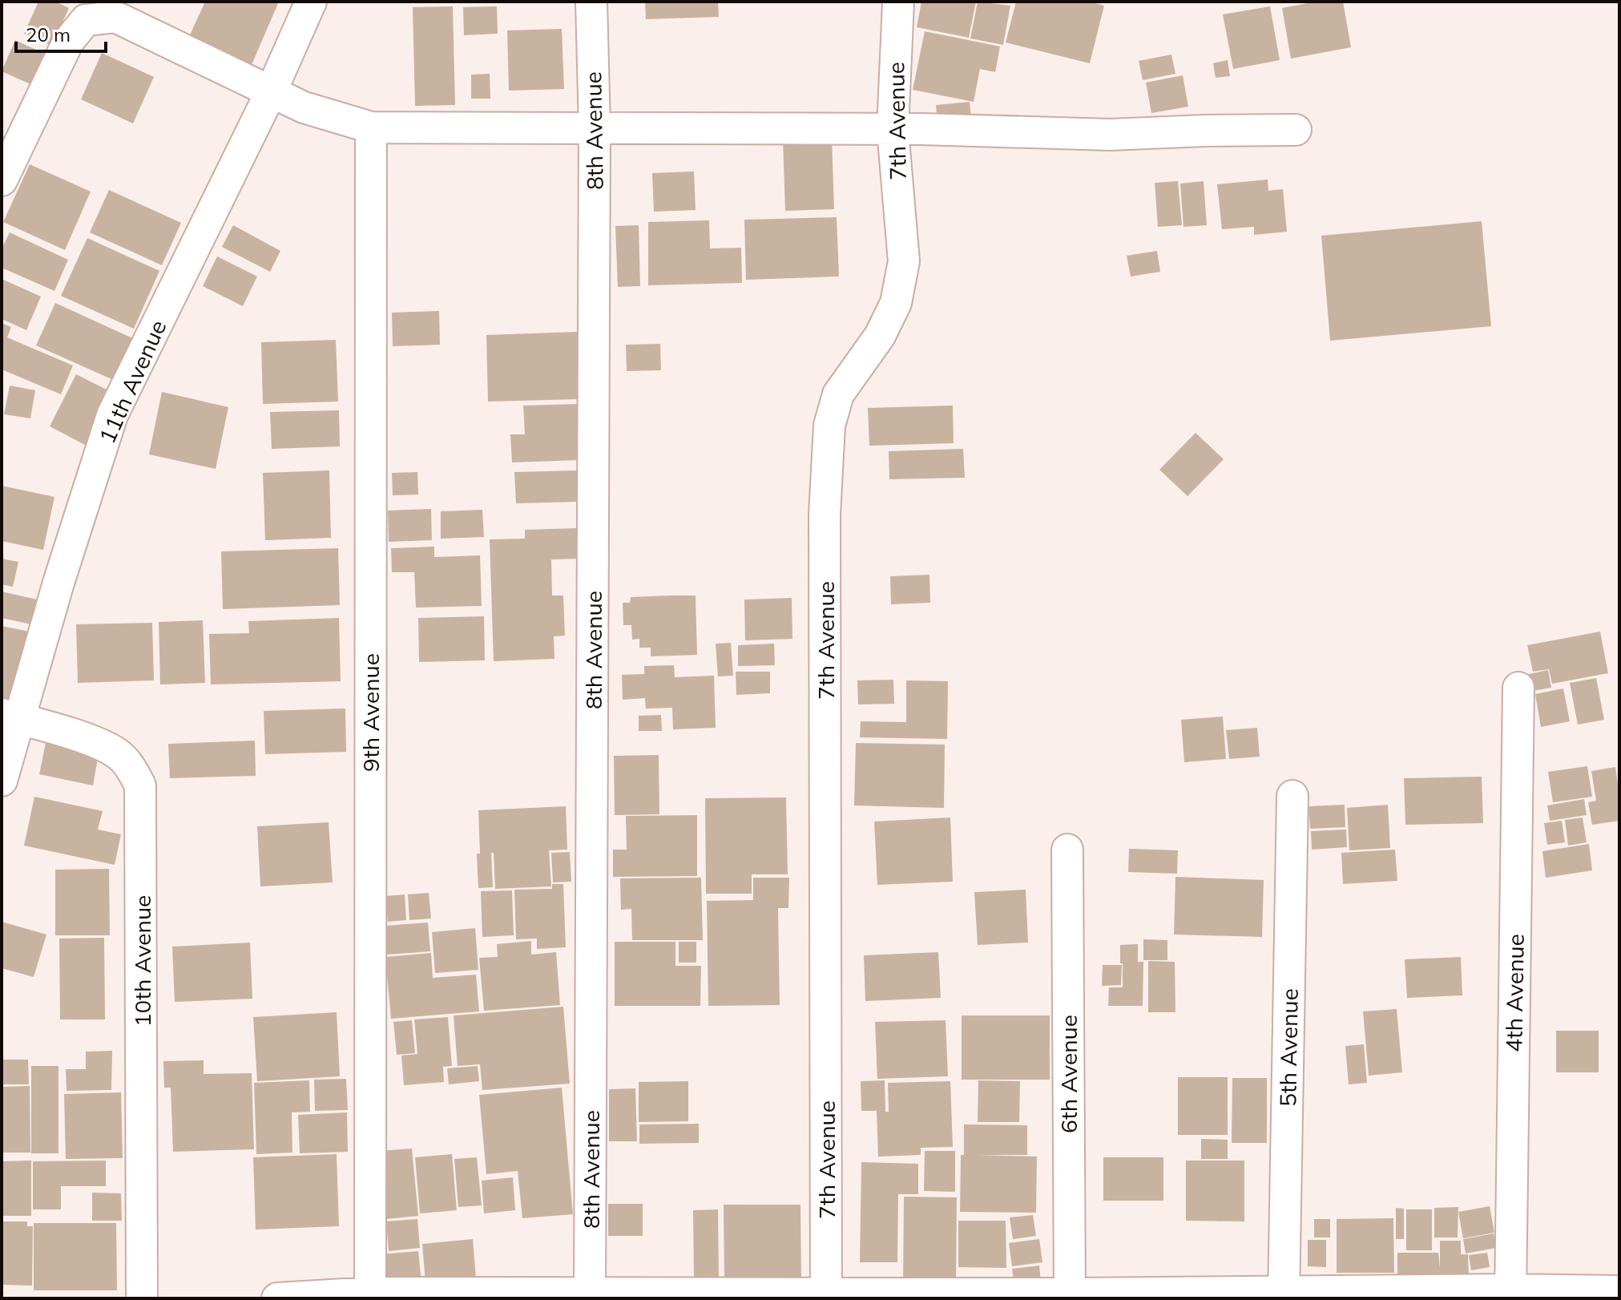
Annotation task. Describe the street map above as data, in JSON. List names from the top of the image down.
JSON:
{
  "streets": {
    "street": [
      "7th Avenue",
      "8th Avenue",
      "11th Avenue",
      "9th Avenue",
      "10th Avenue",
      "4th Avenue",
      "5th Avenue",
      "6th Avenue"
    ]
  },
  "crossings": [
    ["11th Avenue", "10th Avenue"]
  ],
  "scale_bar": "20 m"
}
